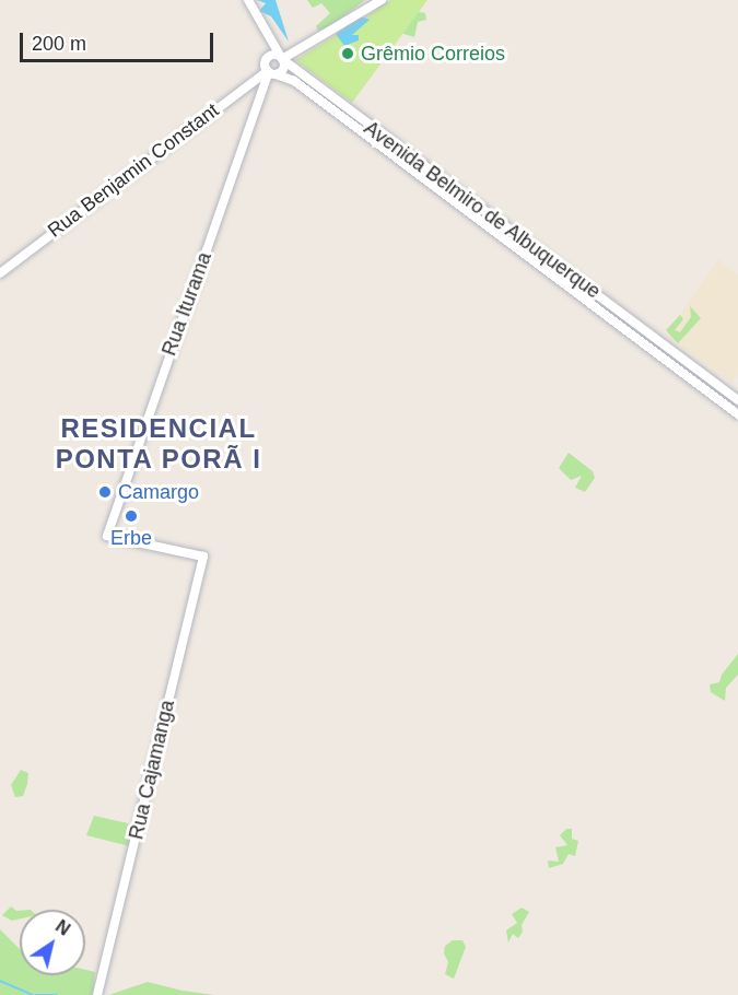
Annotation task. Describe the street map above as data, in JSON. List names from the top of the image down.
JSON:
{
  "streets": {
    "main road": [
      "Rua Benjamin Constant",
      "Avenida Belmiro de Albuquerque",
      "Rua Iturama",
      "Rua Cajamanga"
    ]
  },
  "crossings": [
    ["Rua Benjamin Constant", "Avenida Belmiro de Albuquerque"],
    ["Rua Benjamin Constant", "Rua Iturama"],
    ["Avenida Belmiro de Albuquerque", "Rua Iturama"],
    ["Rua Iturama", "Rua Cajamanga"]
  ],
  "districts": ["RESIDENCIAL PONTA PORÃ I"],
  "places": ["Grêmio Correios", "Camargo", "Erbe"],
  "scale_bar": "200 m",
  "north": "top right"
}
